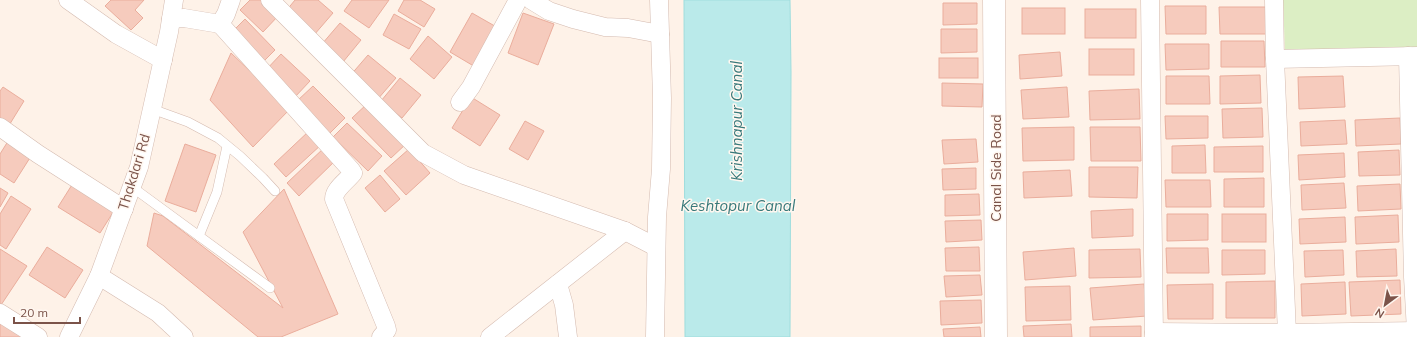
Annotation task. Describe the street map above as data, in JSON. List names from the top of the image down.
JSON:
{
  "streets": {
    "street": ["Canal Side Road", "Thakdari Rd"]
  },
  "water": ["Krishnapur Canal", "Keshtopur Canal"],
  "scale_bar": "20 m",
  "north": "bottom left"
}
